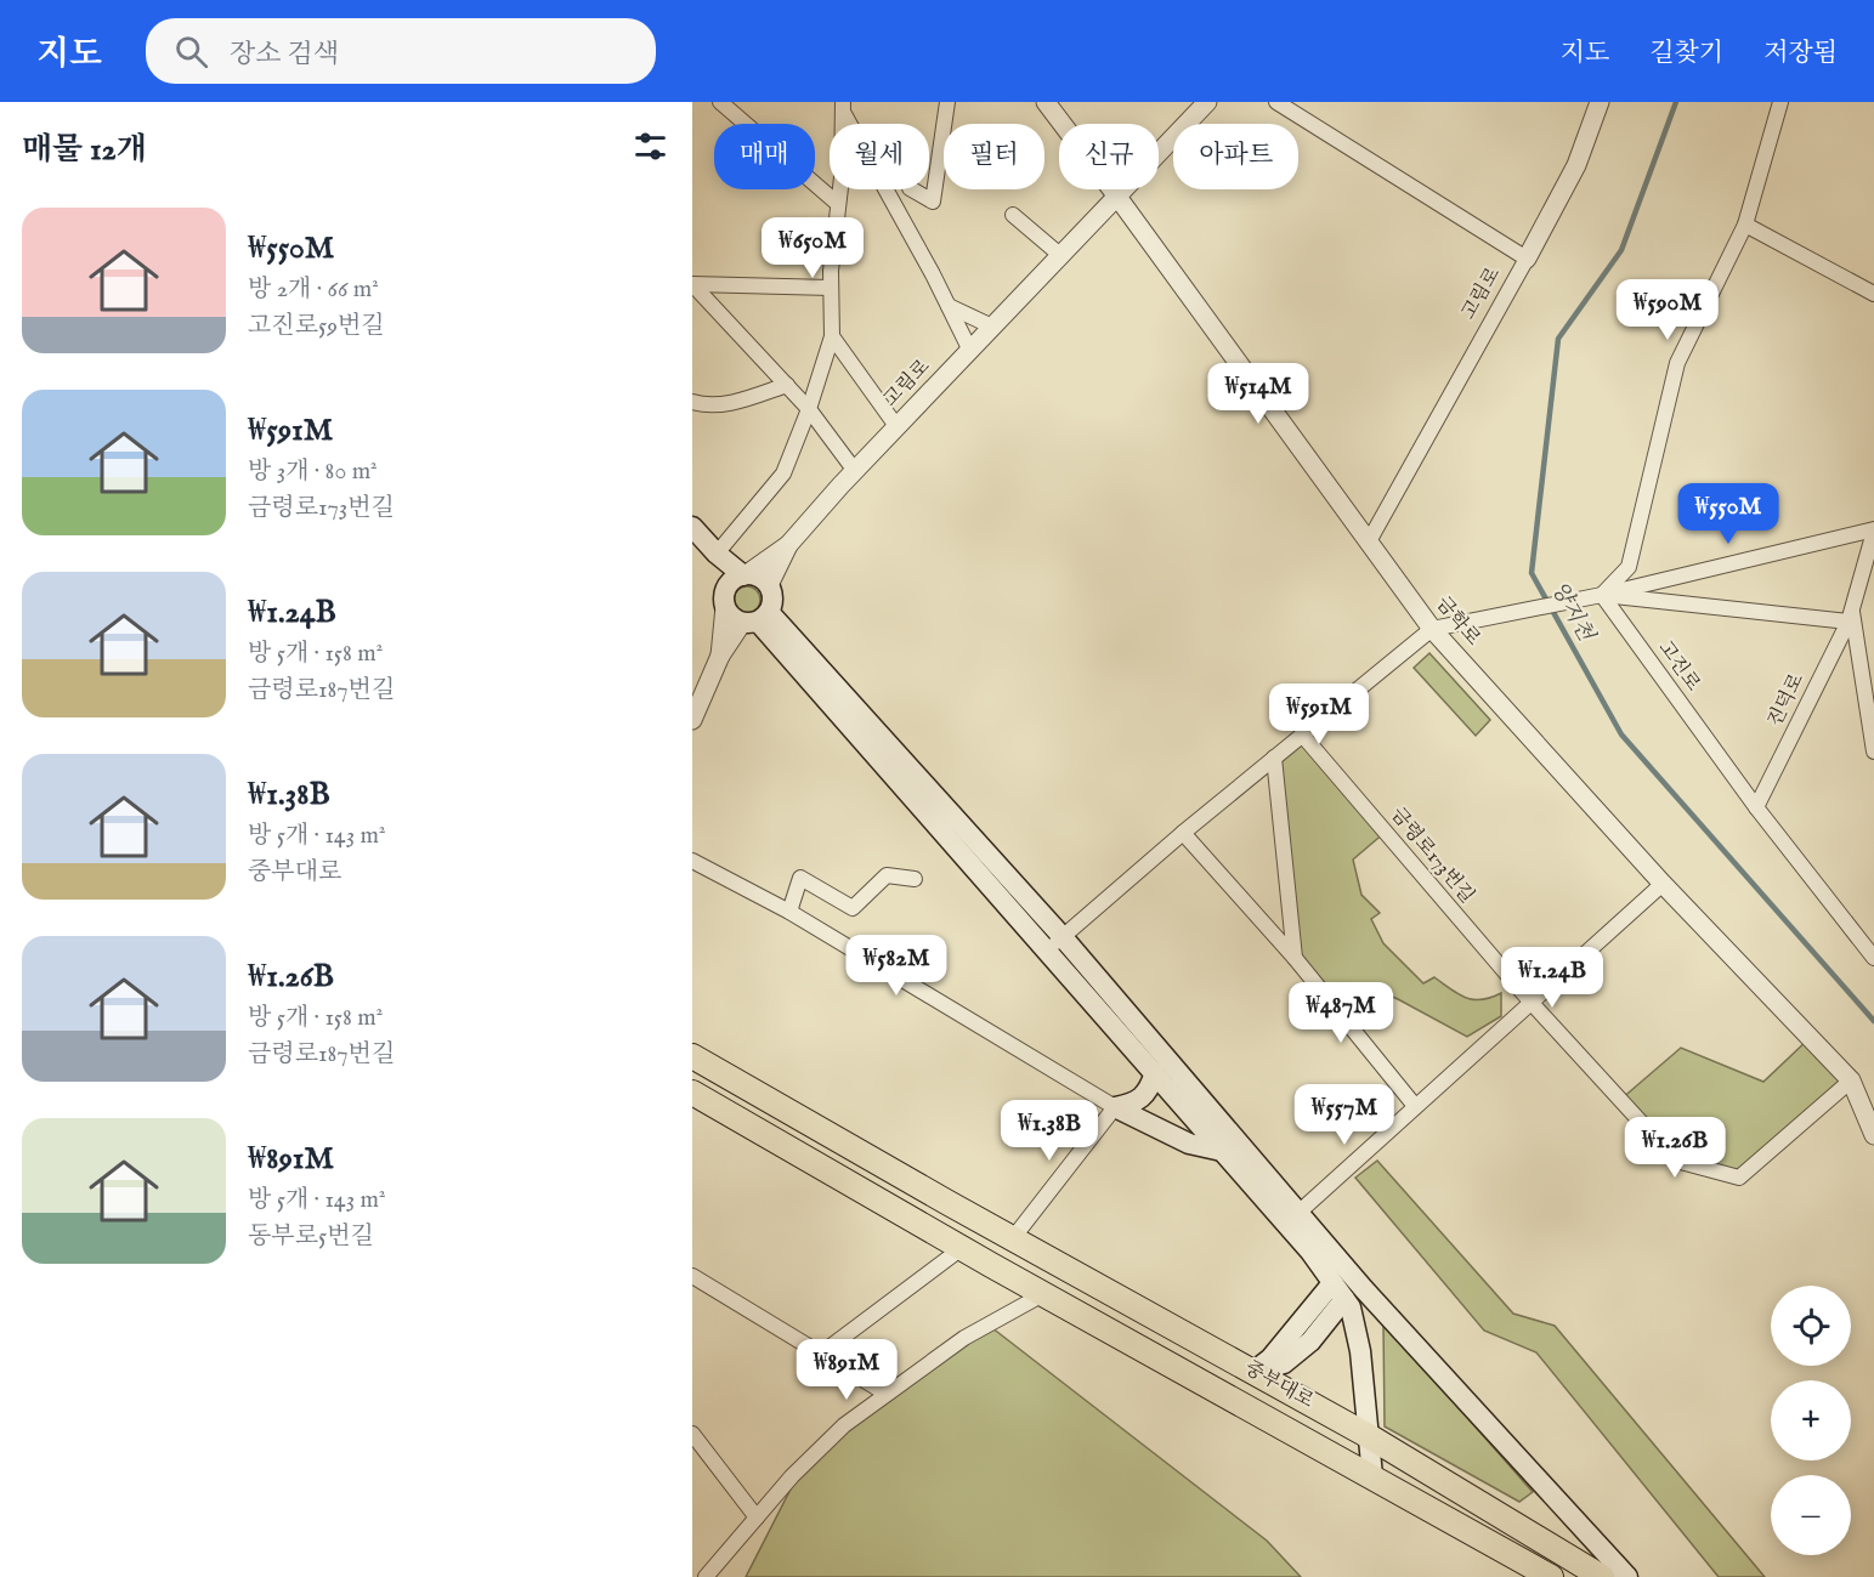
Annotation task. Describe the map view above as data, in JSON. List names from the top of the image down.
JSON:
{
  "streets": {
    "main road": ["중부대로"],
    "street": [
      "고림로",
      "금학로",
      "고진로",
      "진덕로",
      "금령로173번길"
    ]
  },
  "crossings": [
    ["고림로", "금학로"],
    ["금학로", "금령로173번길"],
    ["고진로", "진덕로"]
  ],
  "water": ["양지천"],
  "page": {
    "header": "지도",
    "search": "장소 검색",
    "nav": ["지도", "길찾기", "저장됨"],
    "heading": "매물 12개",
    "chip": [
      "매매",
      "월세",
      "필터",
      "신규",
      "아파트"
    ],
    "list": [
      {
        "name": "₩550M",
        "note": "방 2개 · 66 m² · 고진로59번길"
      },
      {
        "name": "₩591M",
        "note": "방 3개 · 80 m² · 금령로173번길"
      },
      {
        "name": "₩1.24B",
        "note": "방 5개 · 158 m² · 금령로187번길"
      },
      {
        "name": "₩1.38B",
        "note": "방 5개 · 143 m² · 중부대로"
      },
      {
        "name": "₩1.26B",
        "note": "방 5개 · 158 m² · 금령로187번길"
      },
      {
        "name": "₩891M",
        "note": "방 5개 · 143 m² · 동부로5번길"
      }
    ],
    "price": [
      "₩650M",
      "₩590M",
      "₩514M",
      "₩550M",
      "₩591M",
      "₩582M",
      "₩1.24B",
      "₩487M",
      "₩557M",
      "₩1.38B",
      "₩1.26B",
      "₩891M"
    ],
    "map_buttons": ["+", "−"]
  }
}
